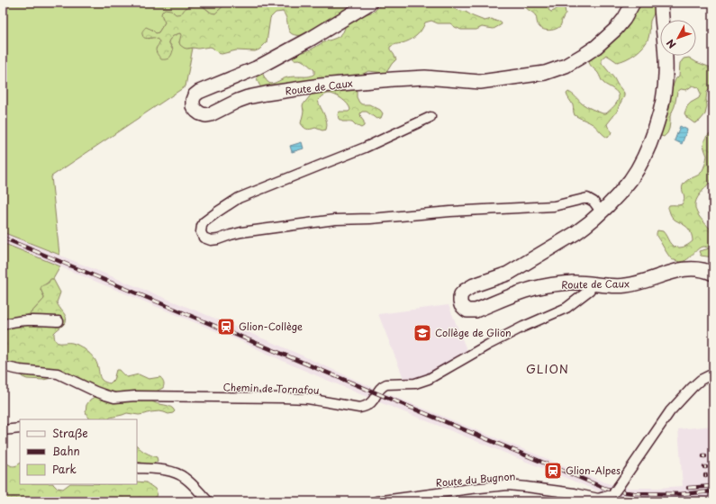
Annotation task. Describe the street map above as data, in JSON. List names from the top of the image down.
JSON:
{
  "streets": {
    "street": ["Route de Caux", "Chemin de Tornafou", "Route du Bugnon"]
  },
  "crossings": [
    ["Route de Caux", "Chemin de Tornafou"]
  ],
  "districts": ["GLION"],
  "places": {
    "station": ["Glion-Collège", "Glion-Alpes"],
    "school or university": ["Collège de Glion"]
  },
  "legend": ["Straße", "Bahn", "Park"],
  "north": "bottom left"
}
